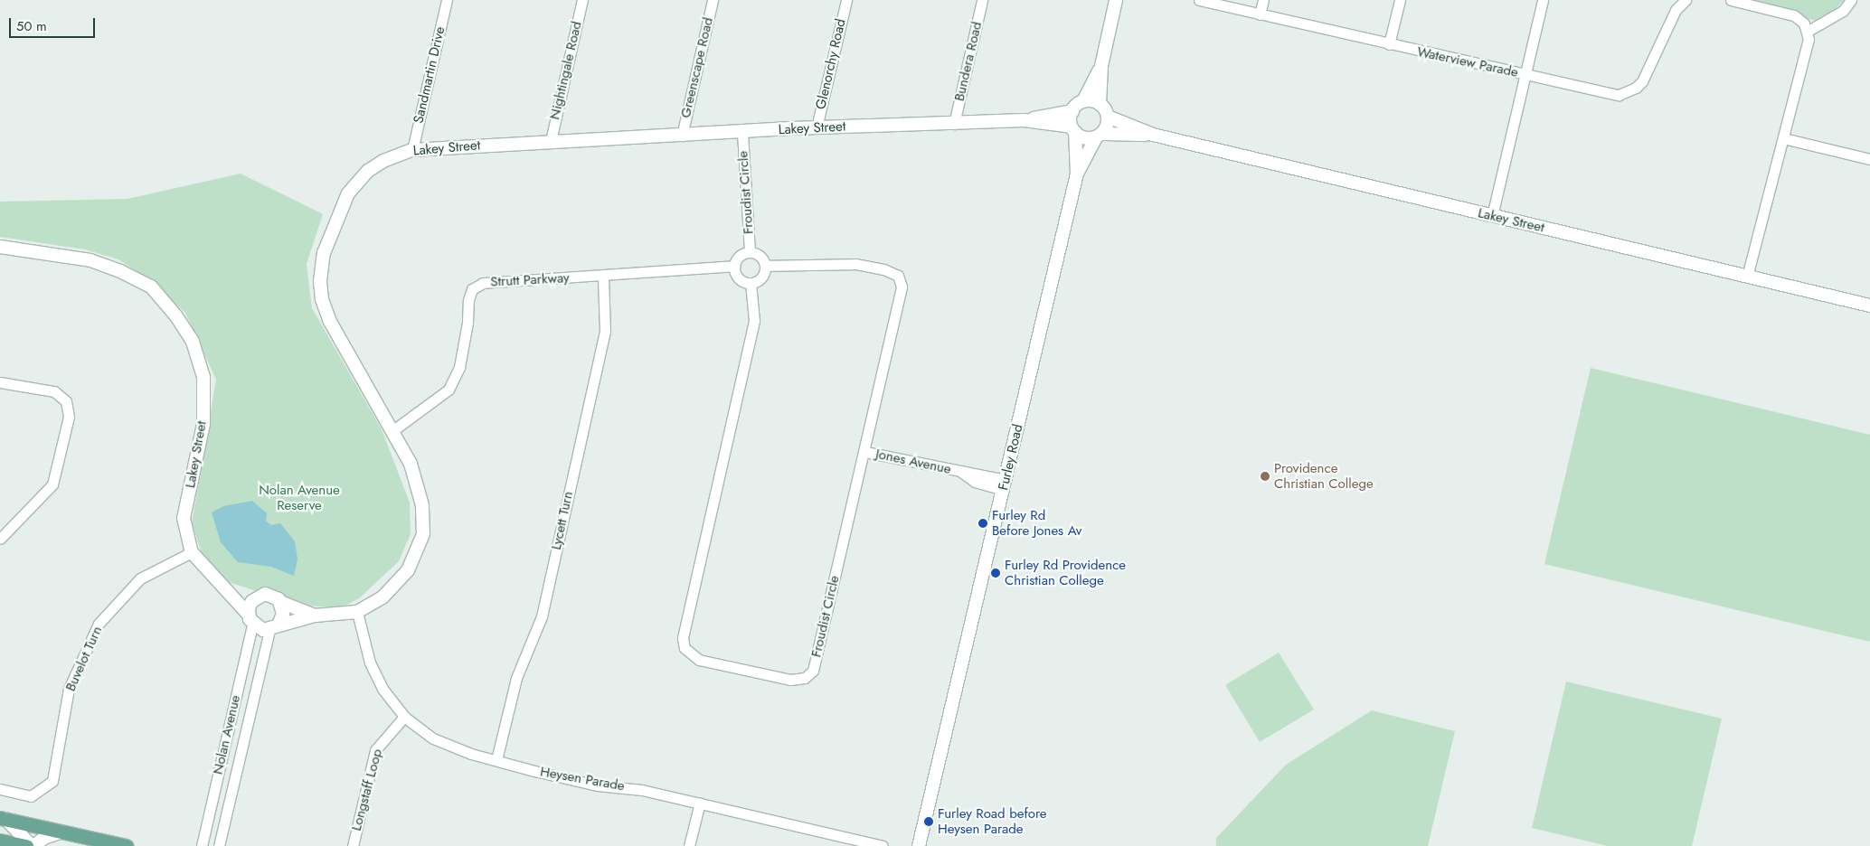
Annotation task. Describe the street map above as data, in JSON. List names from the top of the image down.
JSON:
{
  "streets": {
    "street": [
      "Bundera Road",
      "Waterview Parade",
      "Glenorchy Road",
      "Greenscape Road",
      "Nightingale Road",
      "Sandmartin Drive",
      "Lakey Street",
      "Froudist Circle",
      "Strutt Parkway",
      "Furley Road",
      "Jones Avenue",
      "Lycett Turn",
      "Buvelot Turn",
      "Nolan Avenue",
      "Heysen Parade",
      "Longstaff Loop"
    ]
  },
  "crossings": [
    ["Bundera Road", "Lakey Street"],
    ["Glenorchy Road", "Lakey Street"],
    ["Greenscape Road", "Lakey Street"],
    ["Nightingale Road", "Lakey Street"],
    ["Sandmartin Drive", "Lakey Street"],
    ["Lakey Street", "Froudist Circle"],
    ["Lakey Street", "Strutt Parkway"],
    ["Lakey Street", "Furley Road"],
    ["Lakey Street", "Buvelot Turn"],
    ["Lakey Street", "Nolan Avenue"],
    ["Lakey Street", "Heysen Parade"],
    ["Froudist Circle", "Strutt Parkway"],
    ["Froudist Circle", "Jones Avenue"],
    ["Strutt Parkway", "Lycett Turn"],
    ["Furley Road", "Jones Avenue"],
    ["Lycett Turn", "Heysen Parade"],
    ["Heysen Parade", "Longstaff Loop"]
  ],
  "parks": ["Nolan Avenue Reserve"],
  "places": [
    "Providence Christian College",
    "Furley Rd Before Jones Av",
    "Furley Rd Providence Christian College",
    "Furley Road before Heysen Parade"
  ],
  "scale_bar": "50 m"
}
